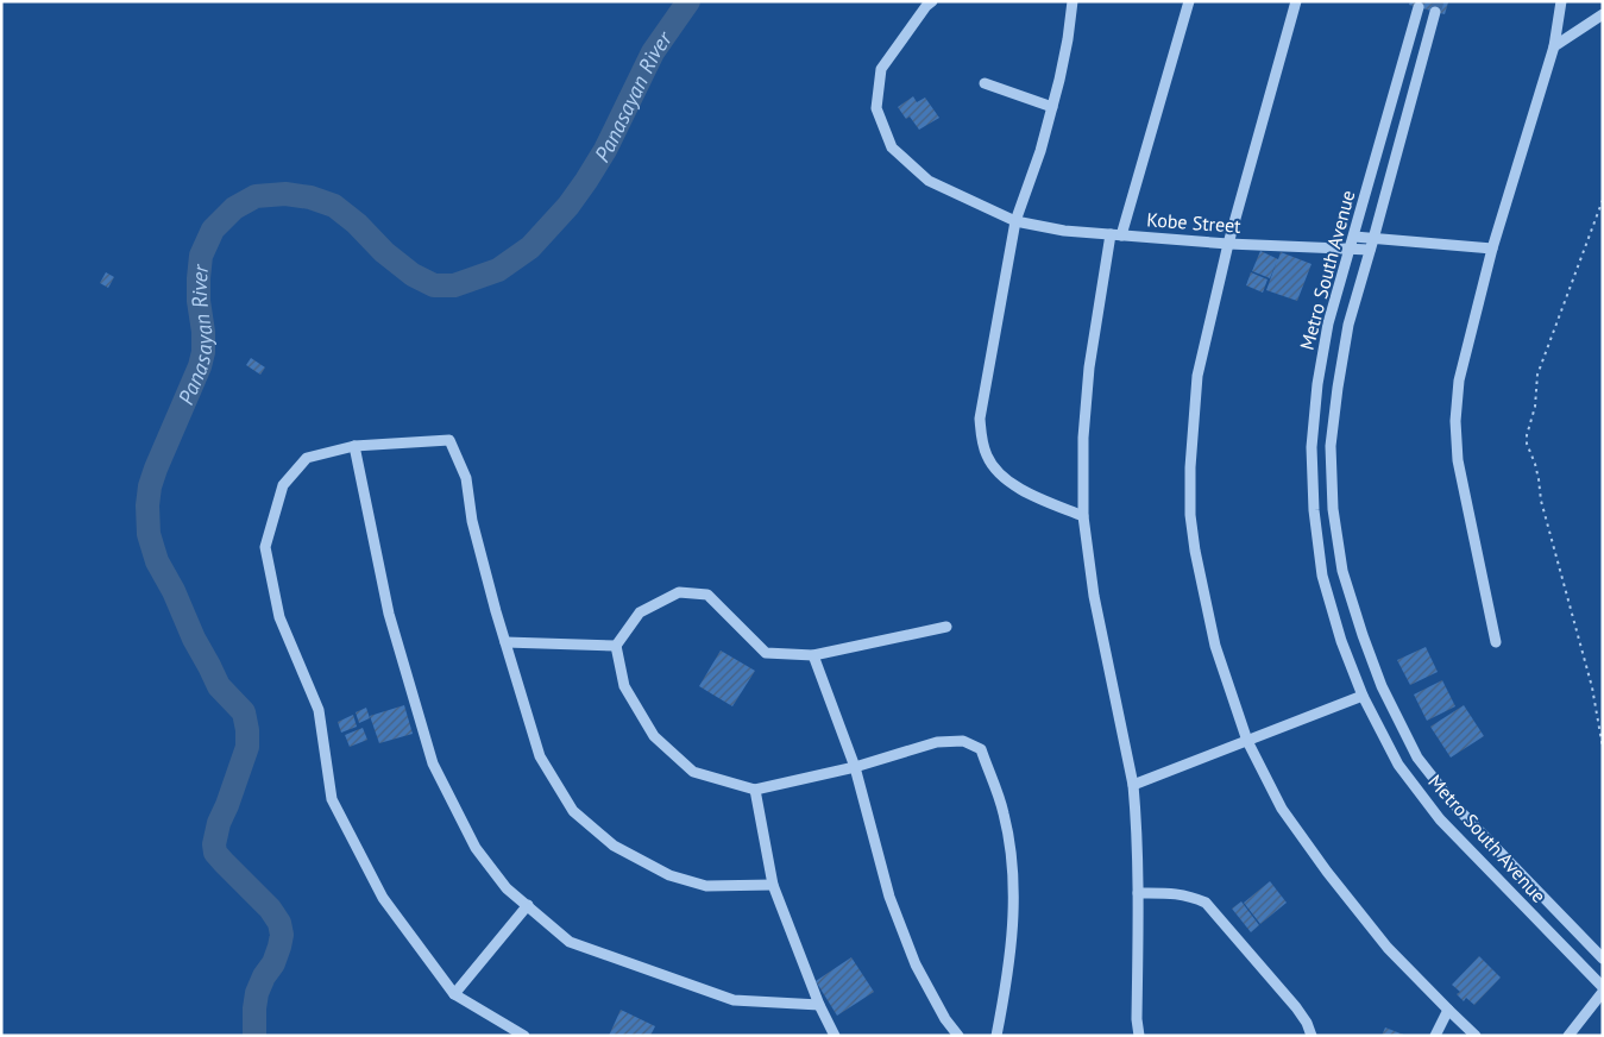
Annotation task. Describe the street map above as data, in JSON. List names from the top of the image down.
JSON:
{
  "streets": {
    "street": ["Kobe Street", "Metro South Avenue"]
  },
  "crossings": [
    ["Kobe Street", "Metro South Avenue"]
  ],
  "water": ["Panasayan River"]
}
